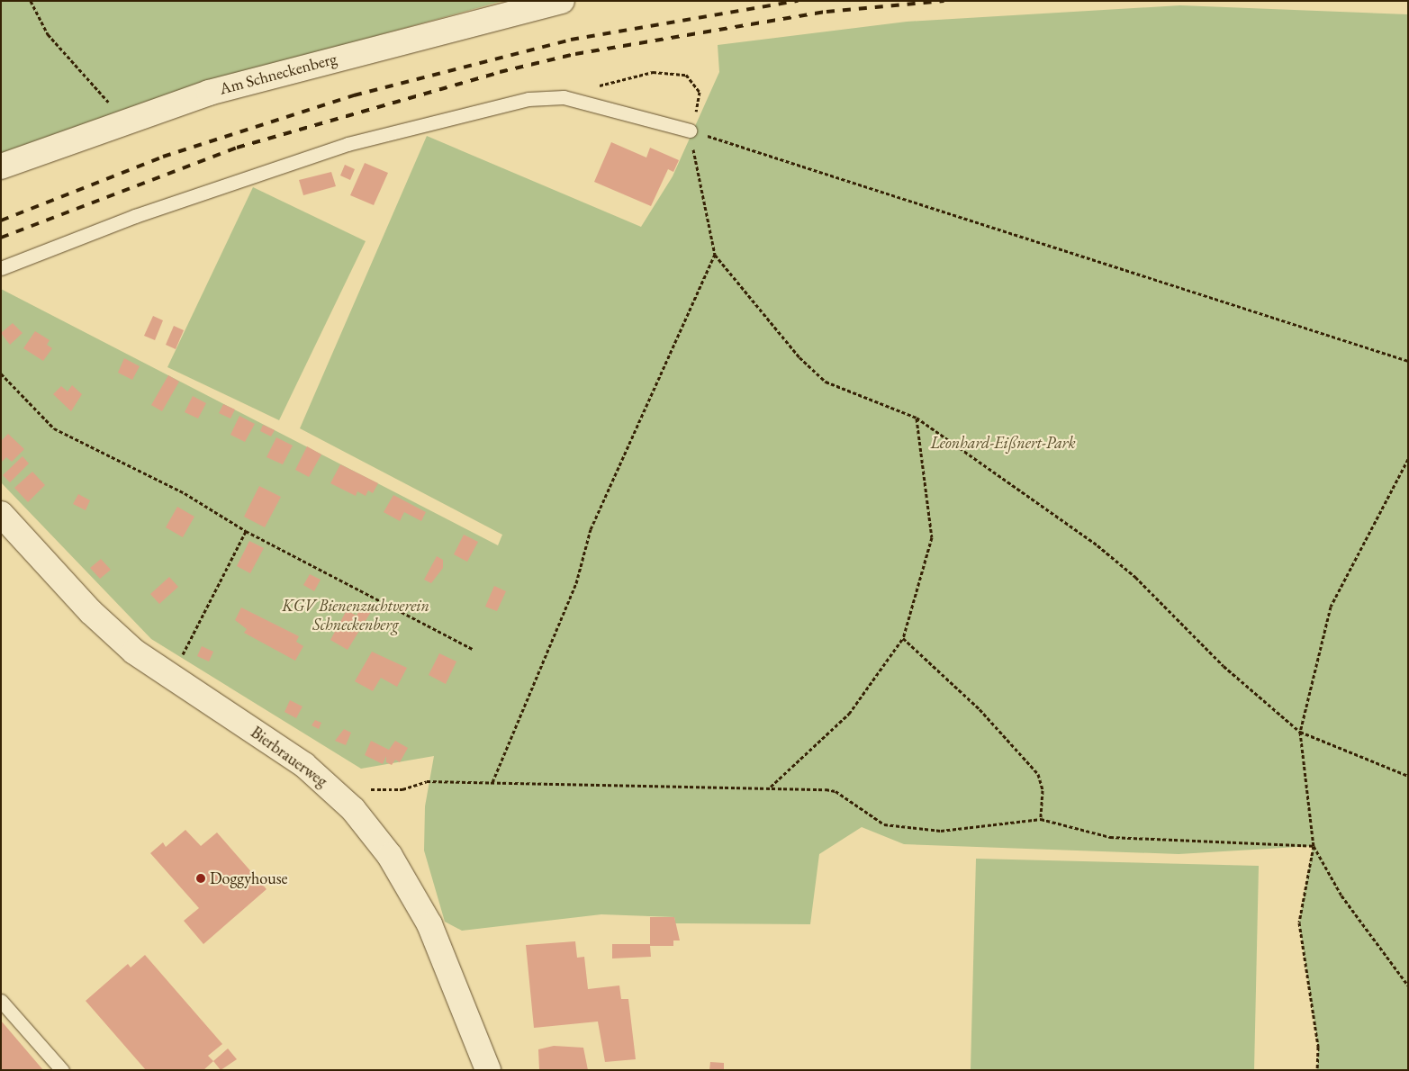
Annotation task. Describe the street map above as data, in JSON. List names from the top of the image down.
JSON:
{
  "streets": {
    "street": ["Am Schneckenberg", "Bierbrauerweg"]
  },
  "parks": ["Leonhard-Eißnert-Park", "KGV Bienenzuchtverein Schneckenberg"],
  "places": ["Doggyhouse"]
}
